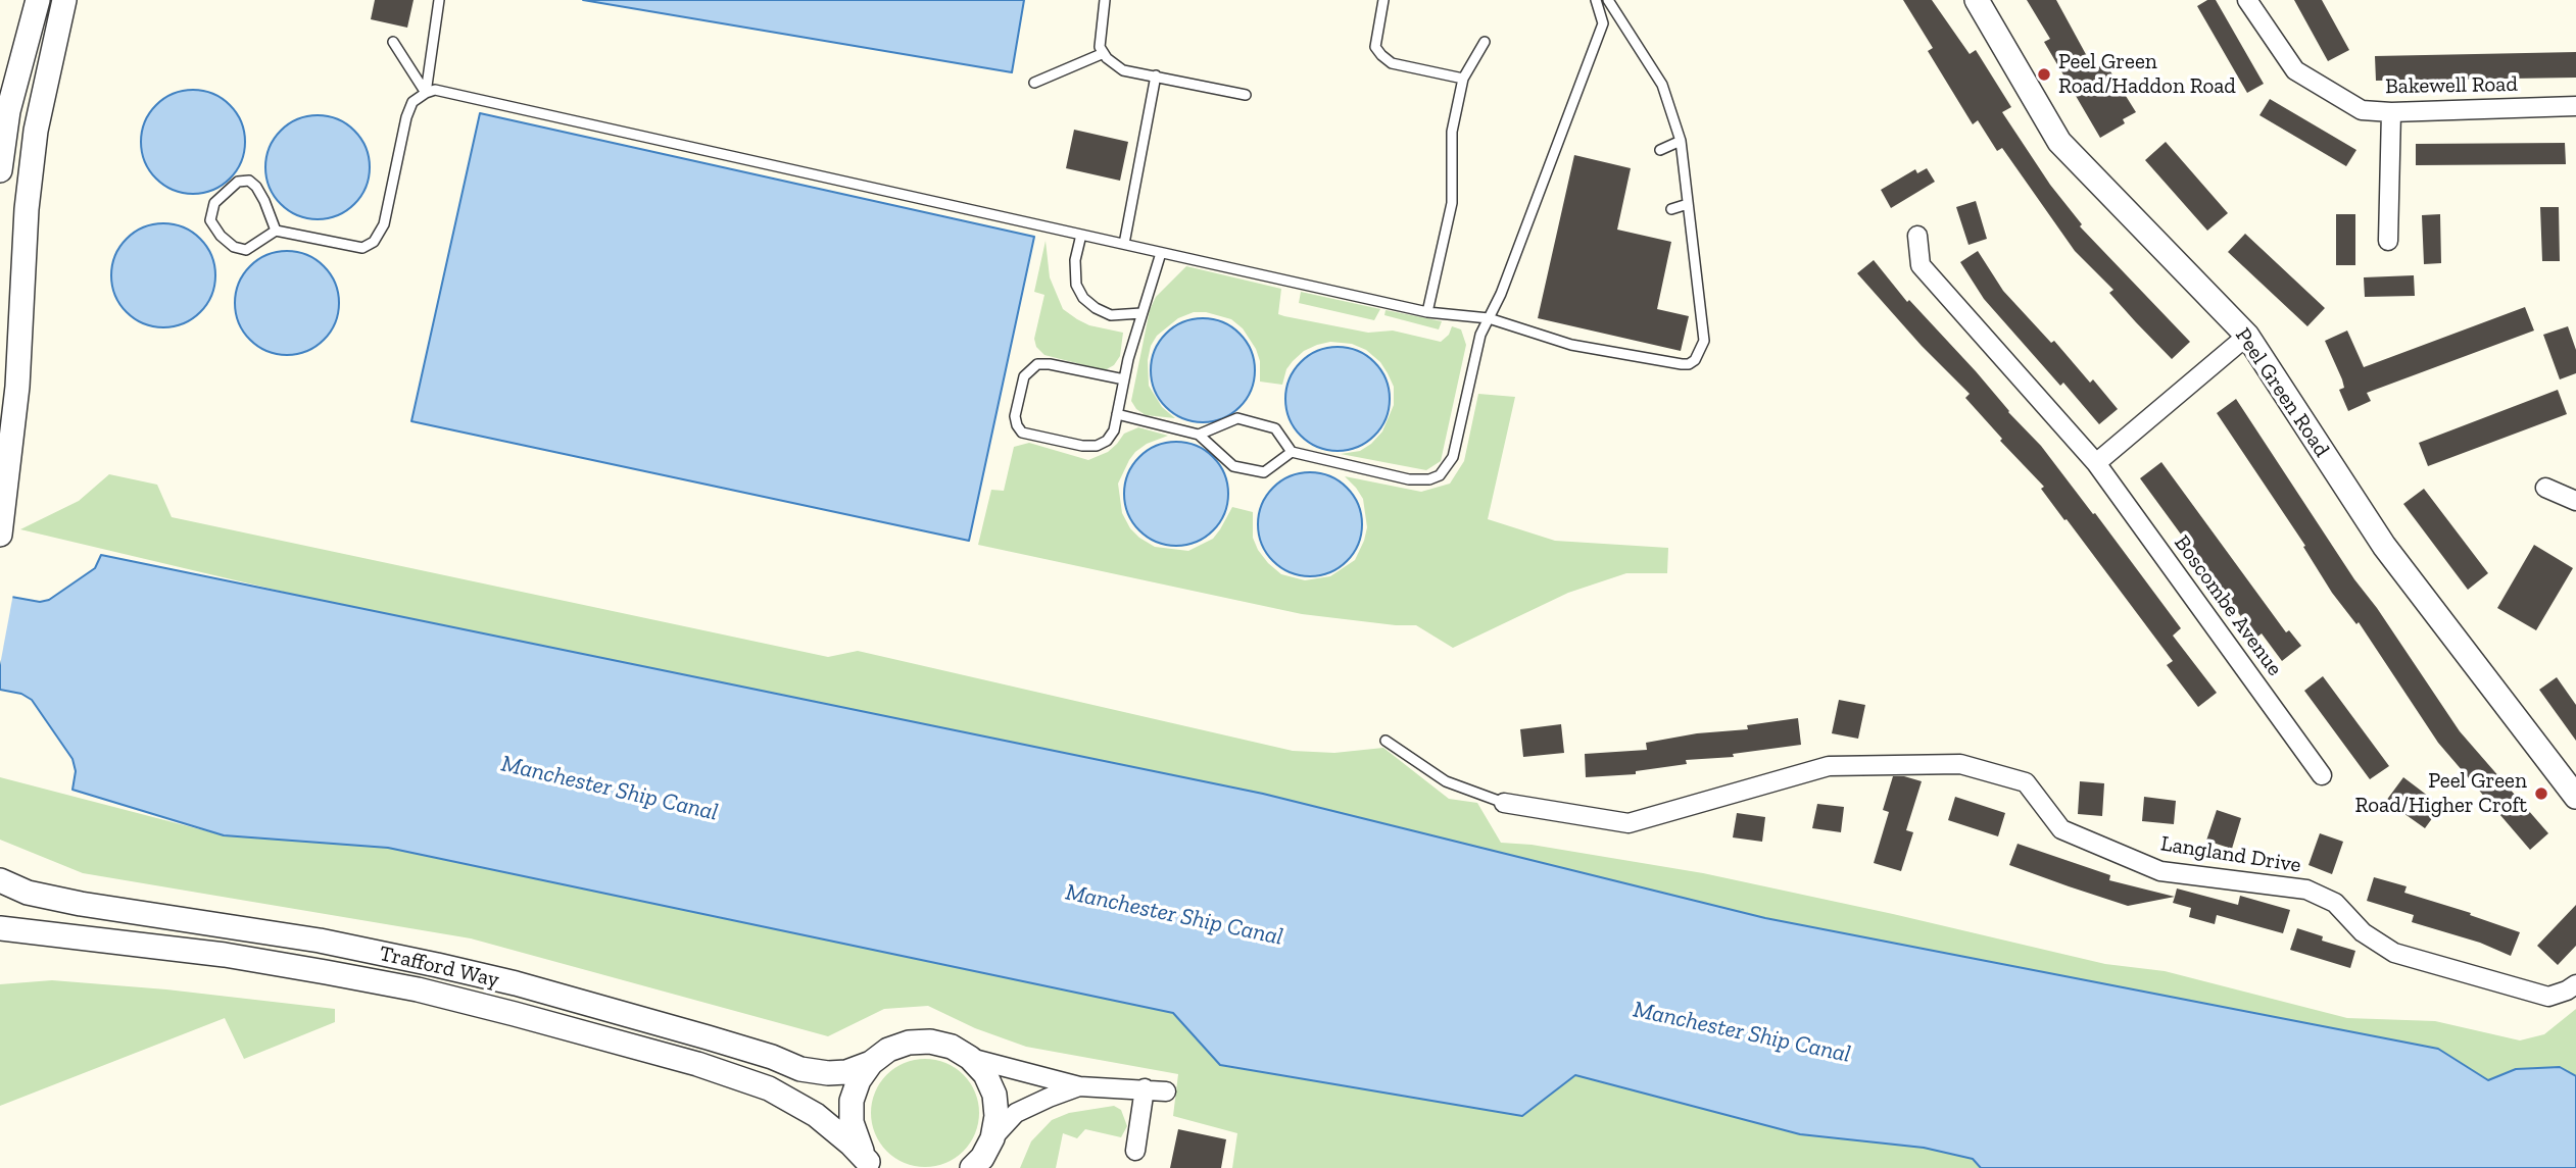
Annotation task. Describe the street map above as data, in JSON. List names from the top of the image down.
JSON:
{
  "streets": {
    "street": [
      "Bakewell Road",
      "Peel Green Road",
      "Boscombe Avenue",
      "Langland Drive",
      "Trafford Way"
    ]
  },
  "water": ["Manchester Ship Canal"],
  "places": ["Peel Green Road/Haddon Road", "Peel Green Road/Higher Croft"]
}
